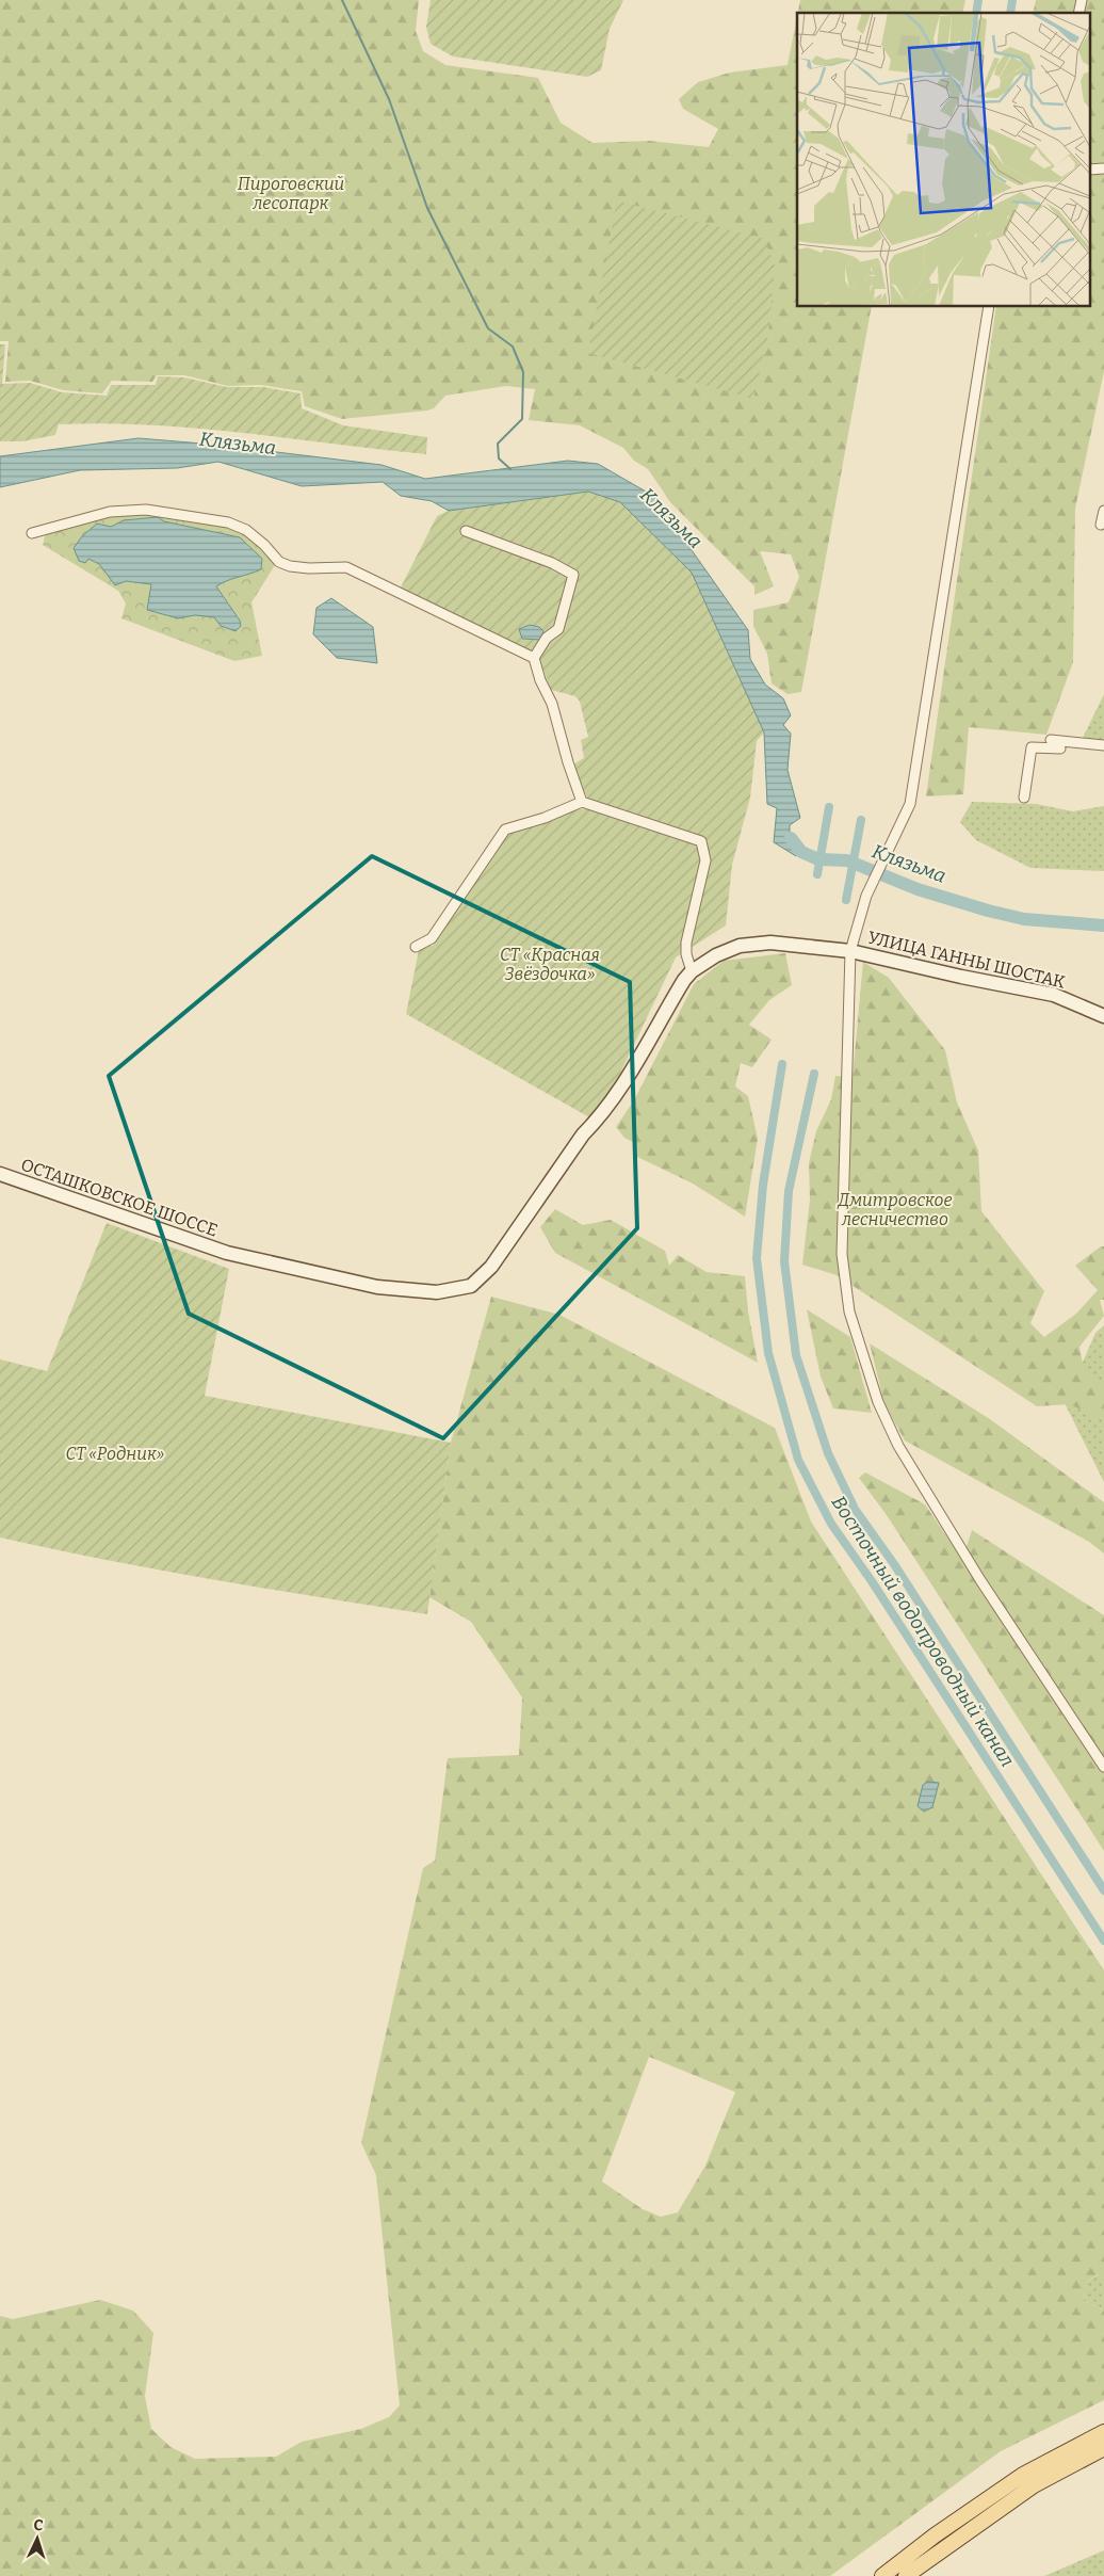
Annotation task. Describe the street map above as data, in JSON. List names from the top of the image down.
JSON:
{
  "streets": {
    "main road": ["УЛИЦА ГАННЫ ШОСТАК", "ОСТАШКОВСКОЕ ШОССЕ"]
  },
  "crossings": [
    ["УЛИЦА ГАННЫ ШОСТАК", "ОСТАШКОВСКОЕ ШОССЕ"]
  ],
  "water": ["Клязьма", "Восточный водопроводный канал"],
  "parks": [
    "Пироговский лесопарк",
    "СТ «Красная Звёздочка»",
    "Дмитровское лесничество",
    "СТ «Родник»"
  ],
  "north": "top"
}
